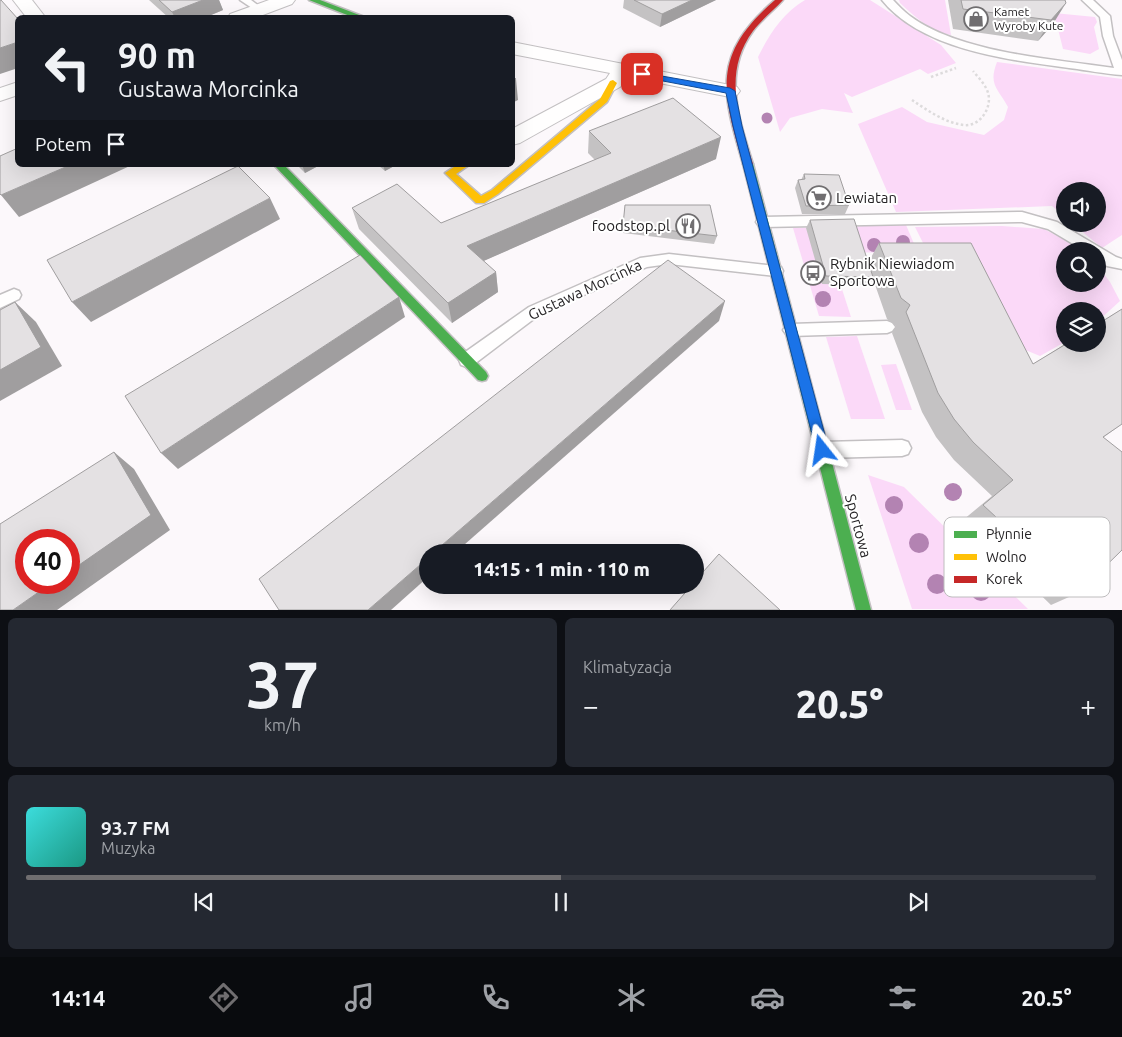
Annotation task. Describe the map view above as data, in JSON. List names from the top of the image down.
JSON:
{
  "streets": {
    "street": ["Sportowa"],
    "lane": ["Gustawa Morcinka"]
  },
  "crossings": [
    ["Gustawa Morcinka", "Sportowa"]
  ],
  "places": {
    "shop": ["Kamet Wyroby Kute"],
    "supermarket": ["Lewiatan"],
    "restaurant": ["foodstop.pl"],
    "bus stop": ["Rybnik Niewiadom Sportowa"]
  },
  "legend": ["Płynnie", "Wolno", "Korek"],
  "page": {
    "turn": ["90 m", "Gustawa Morcinka"],
    "then": "Potem",
    "limit": "40",
    "trip": "14:15 · 1 min · 110 m",
    "tile": [
      ["37", "km/h"],
      "Klimatyzacja"
    ],
    "heat": ["−", "20.5°", "+"],
    "song": ["93.7 FM", "Muzyka"],
    "tabs": ["14:14", "20.5°"]
  }
}
